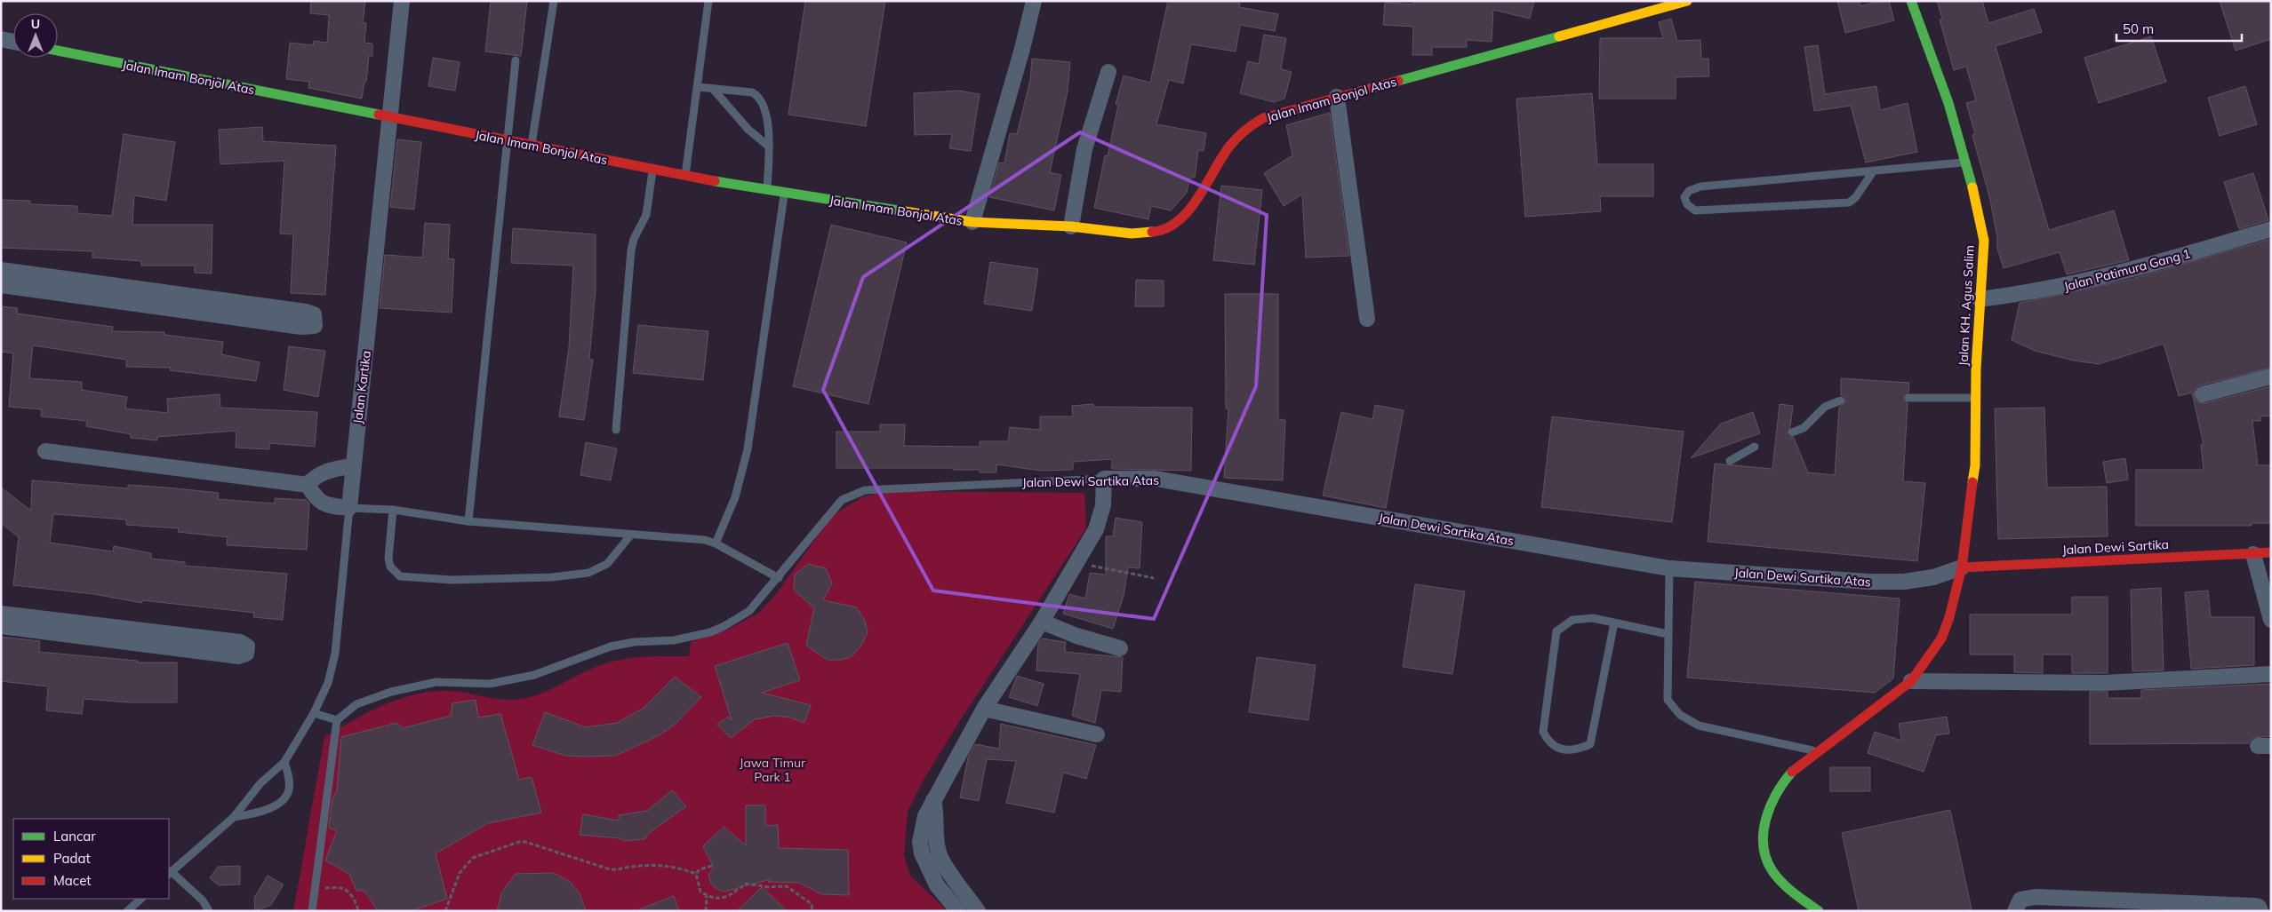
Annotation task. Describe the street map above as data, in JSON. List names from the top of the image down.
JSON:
{
  "streets": {
    "street": [
      "Jalan Imam Bonjol Atas",
      "Jalan Patimura Gang 1",
      "Jalan KH. Agus Salim",
      "Jalan Kartika",
      "Jalan Dewi Sartika Atas",
      "Jalan Dewi Sartika"
    ]
  },
  "crossings": [
    ["Jalan Imam Bonjol Atas", "Jalan Kartika"],
    ["Jalan Patimura Gang 1", "Jalan KH. Agus Salim"],
    ["Jalan KH. Agus Salim", "Jalan Dewi Sartika Atas"],
    ["Jalan KH. Agus Salim", "Jalan Dewi Sartika"],
    ["Jalan Dewi Sartika Atas", "Jalan Dewi Sartika"]
  ],
  "parks": ["Jawa Timur Park 1"],
  "legend": ["Lancar", "Padat", "Macet"],
  "scale_bar": "50 m",
  "north": "top"
}
